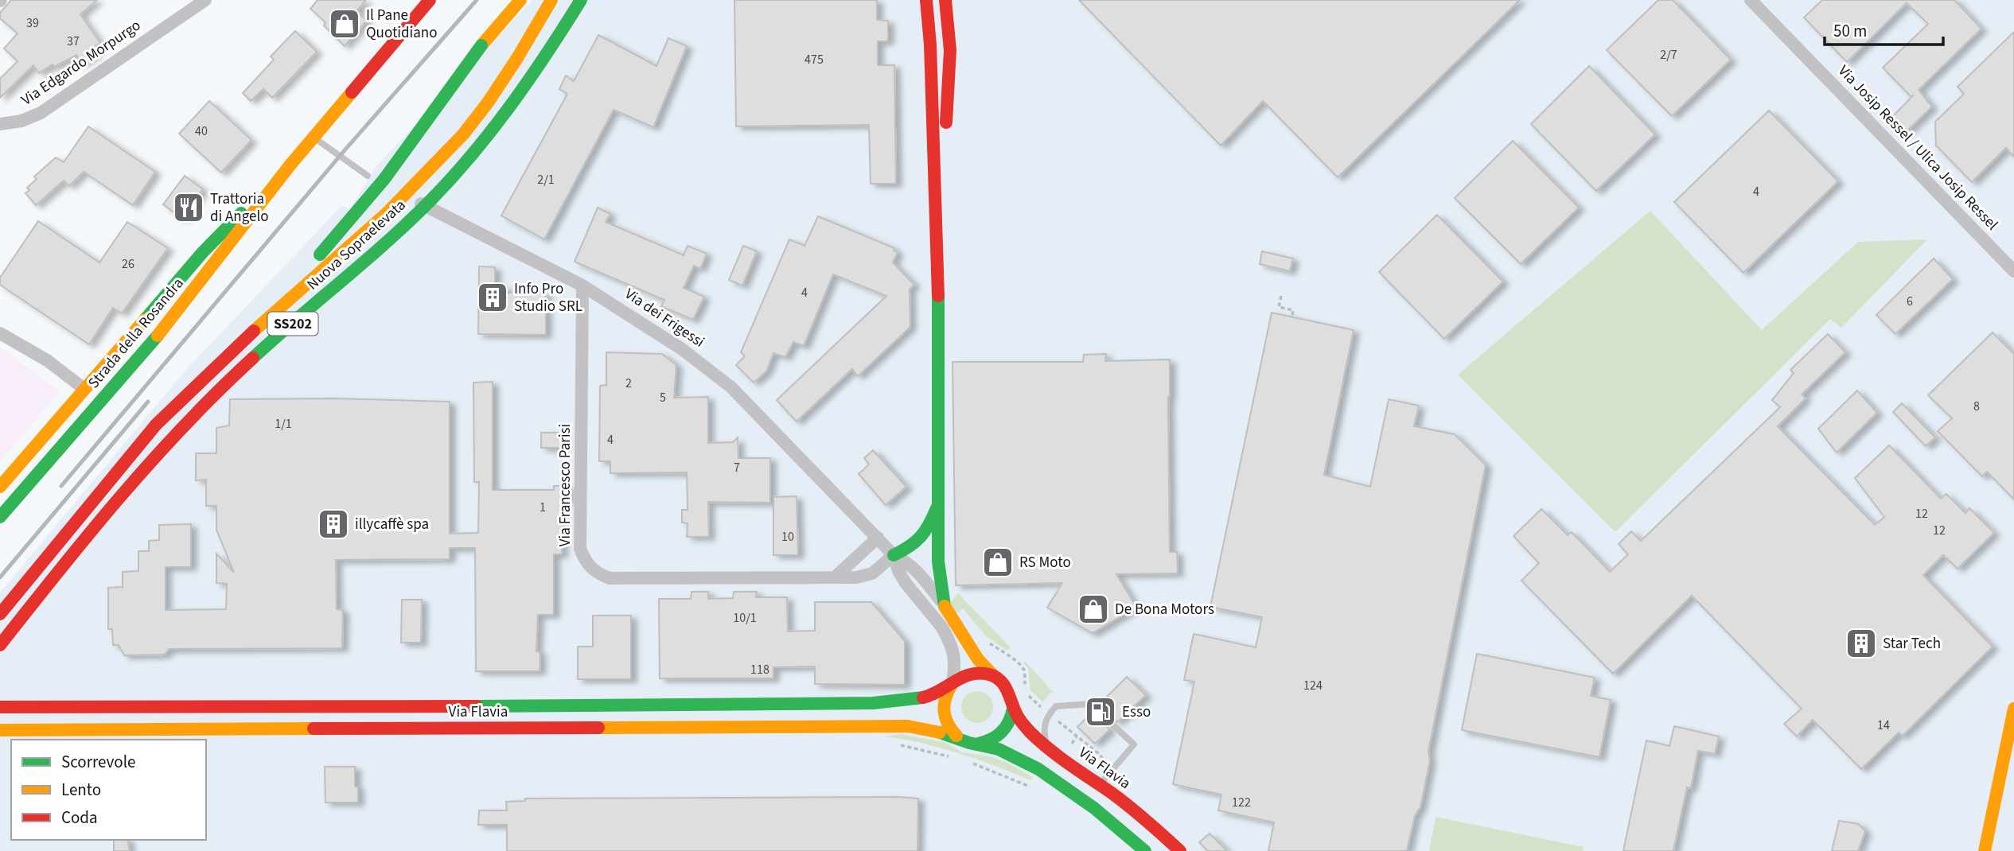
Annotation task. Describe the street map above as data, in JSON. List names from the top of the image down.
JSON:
{
  "streets": {
    "main road": [
      "Nuova Sopraelevata",
      "SS202",
      "Strada della Rosandra",
      "Via Flavia"
    ],
    "street": [
      "Via Edgardo Morpurgo",
      "Via Josip Ressel / Ulica Josip Ressel",
      "Via dei Frigessi",
      "Via Francesco Parisi"
    ]
  },
  "crossings": [
    ["Via dei Frigessi", "Via Francesco Parisi"],
    ["Via dei Frigessi", "Via Flavia"]
  ],
  "places": {
    "shop": ["Il Pane Quotidiano", "RS Moto", "De Bona Motors"],
    "restaurant": ["Trattoria di Angelo"],
    "building": ["Info Pro Studio SRL", "illycaffè spa", "Star Tech"],
    "fuel station": ["Esso"]
  },
  "house_numbers": [
    "39",
    "37",
    "2/7",
    "475",
    "40",
    "2/1",
    "4",
    "26",
    "4",
    "6",
    "2",
    "5",
    "8",
    "1/1",
    "4",
    "7",
    "1",
    "12",
    "12",
    "10",
    "10/1",
    "118",
    "124",
    "14",
    "122"
  ],
  "legend": ["Scorrevole", "Lento", "Coda"],
  "scale_bar": "50 m"
}
